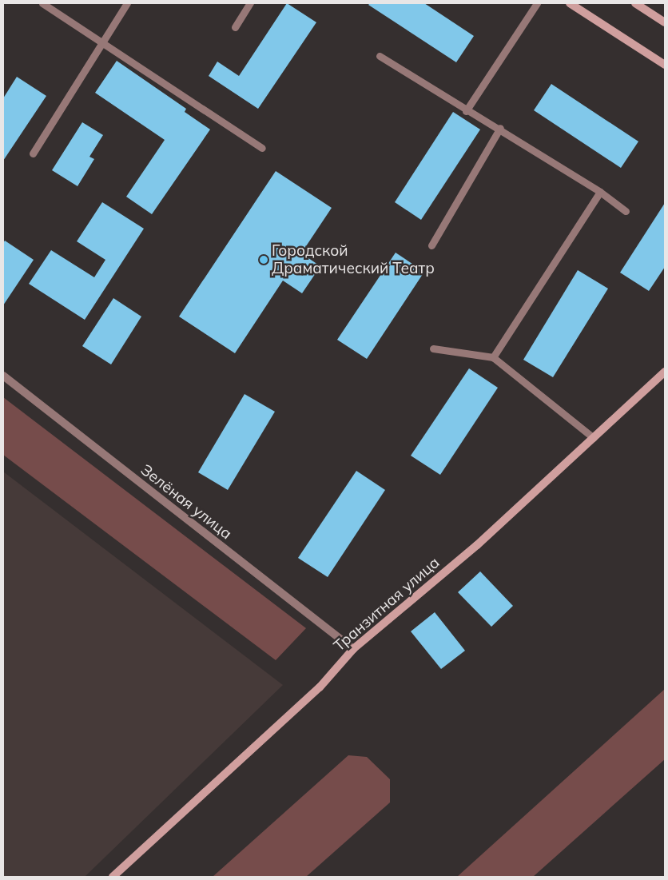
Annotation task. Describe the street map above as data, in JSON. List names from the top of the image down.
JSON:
{
  "streets": {
    "street": ["Зелёная улица", "Транзитная улица"]
  },
  "crossings": [
    ["Зелёная улица", "Транзитная улица"]
  ],
  "places": ["Городской Драматический Театр"]
}
